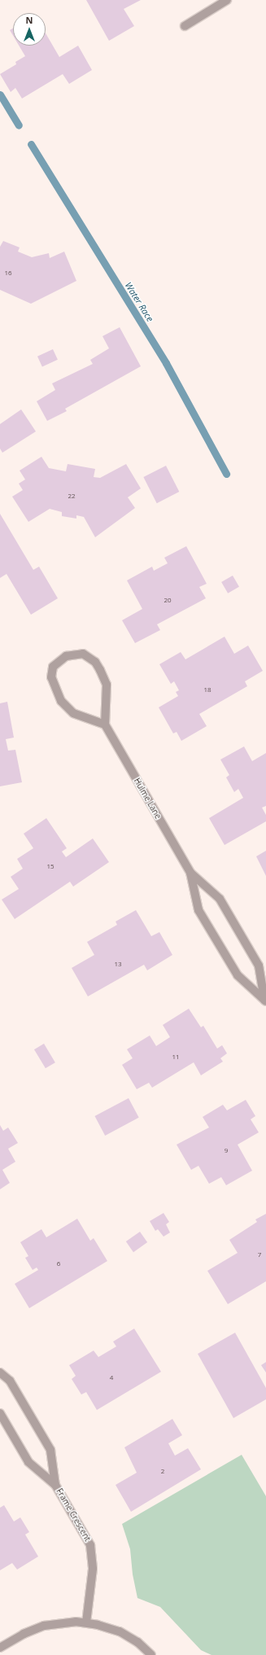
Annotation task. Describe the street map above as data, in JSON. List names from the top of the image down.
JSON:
{
  "streets": {
    "street": ["Hulme Lane", "Frame Crescent"]
  },
  "water": ["Water Race"],
  "house_numbers": [
    "16",
    "22",
    "20",
    "18",
    "15",
    "13",
    "11",
    "9",
    "7",
    "6",
    "4",
    "2"
  ],
  "north": "top"
}
